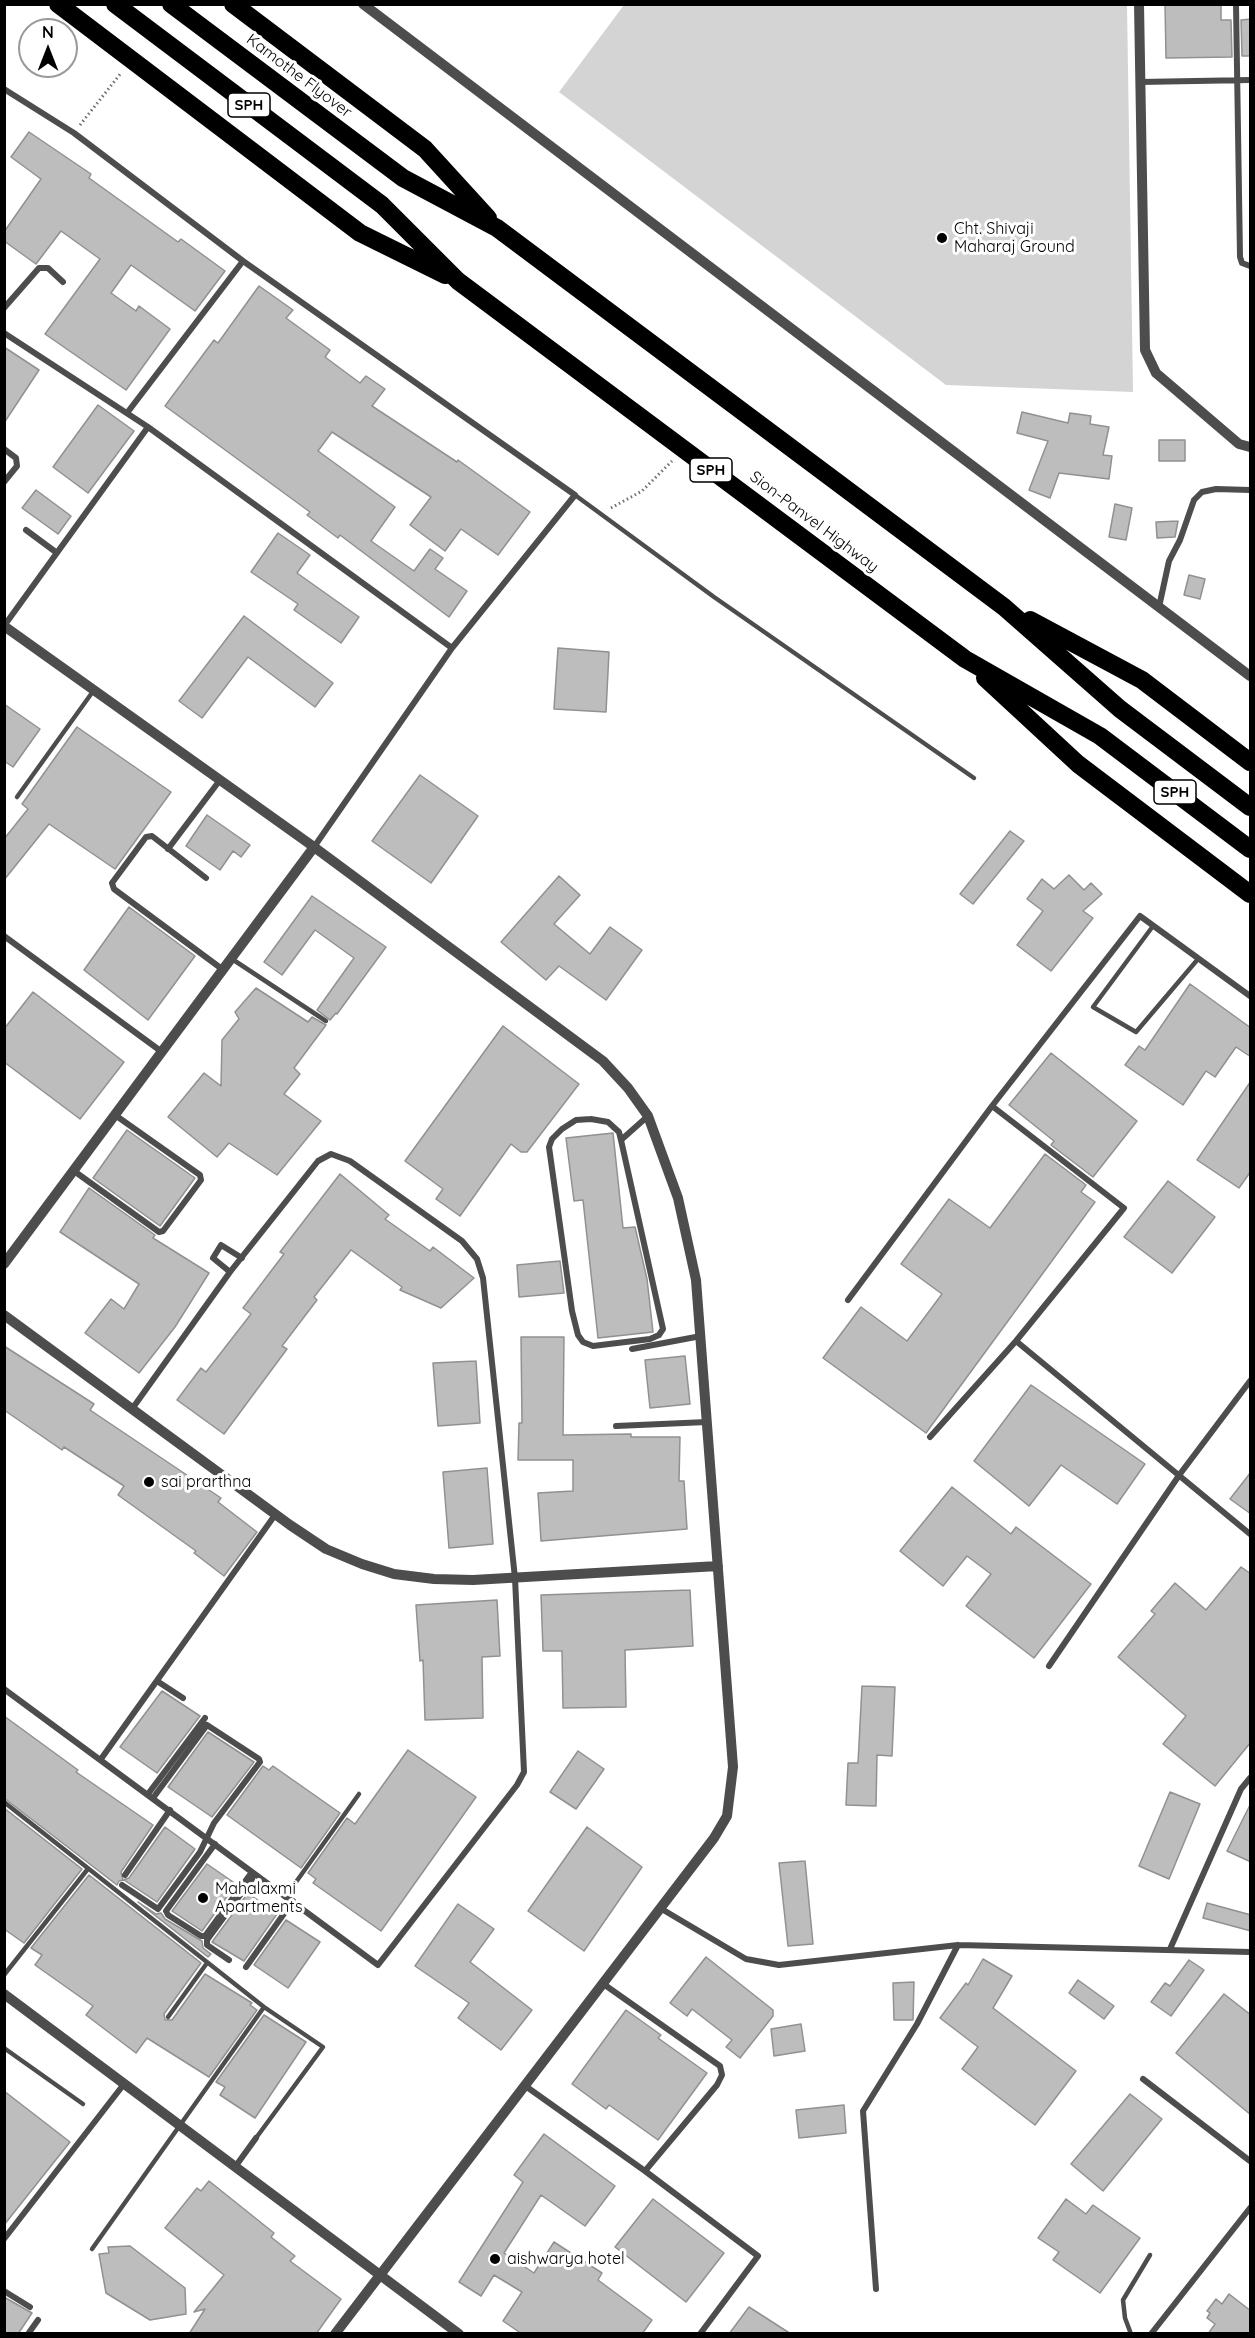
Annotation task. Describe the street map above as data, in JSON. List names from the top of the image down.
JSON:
{
  "streets": {
    "highway": ["Kamothe Flyover", "SPH", "Sion-Panvel Highway"]
  },
  "crossings": [
    ["Kamothe Flyover", "SPH"]
  ],
  "places": [
    "Cht. Shivaji Maharaj Ground",
    "sai prarthna",
    "Mahalaxmi Apartments",
    "aishwarya hotel"
  ],
  "north": "top"
}
